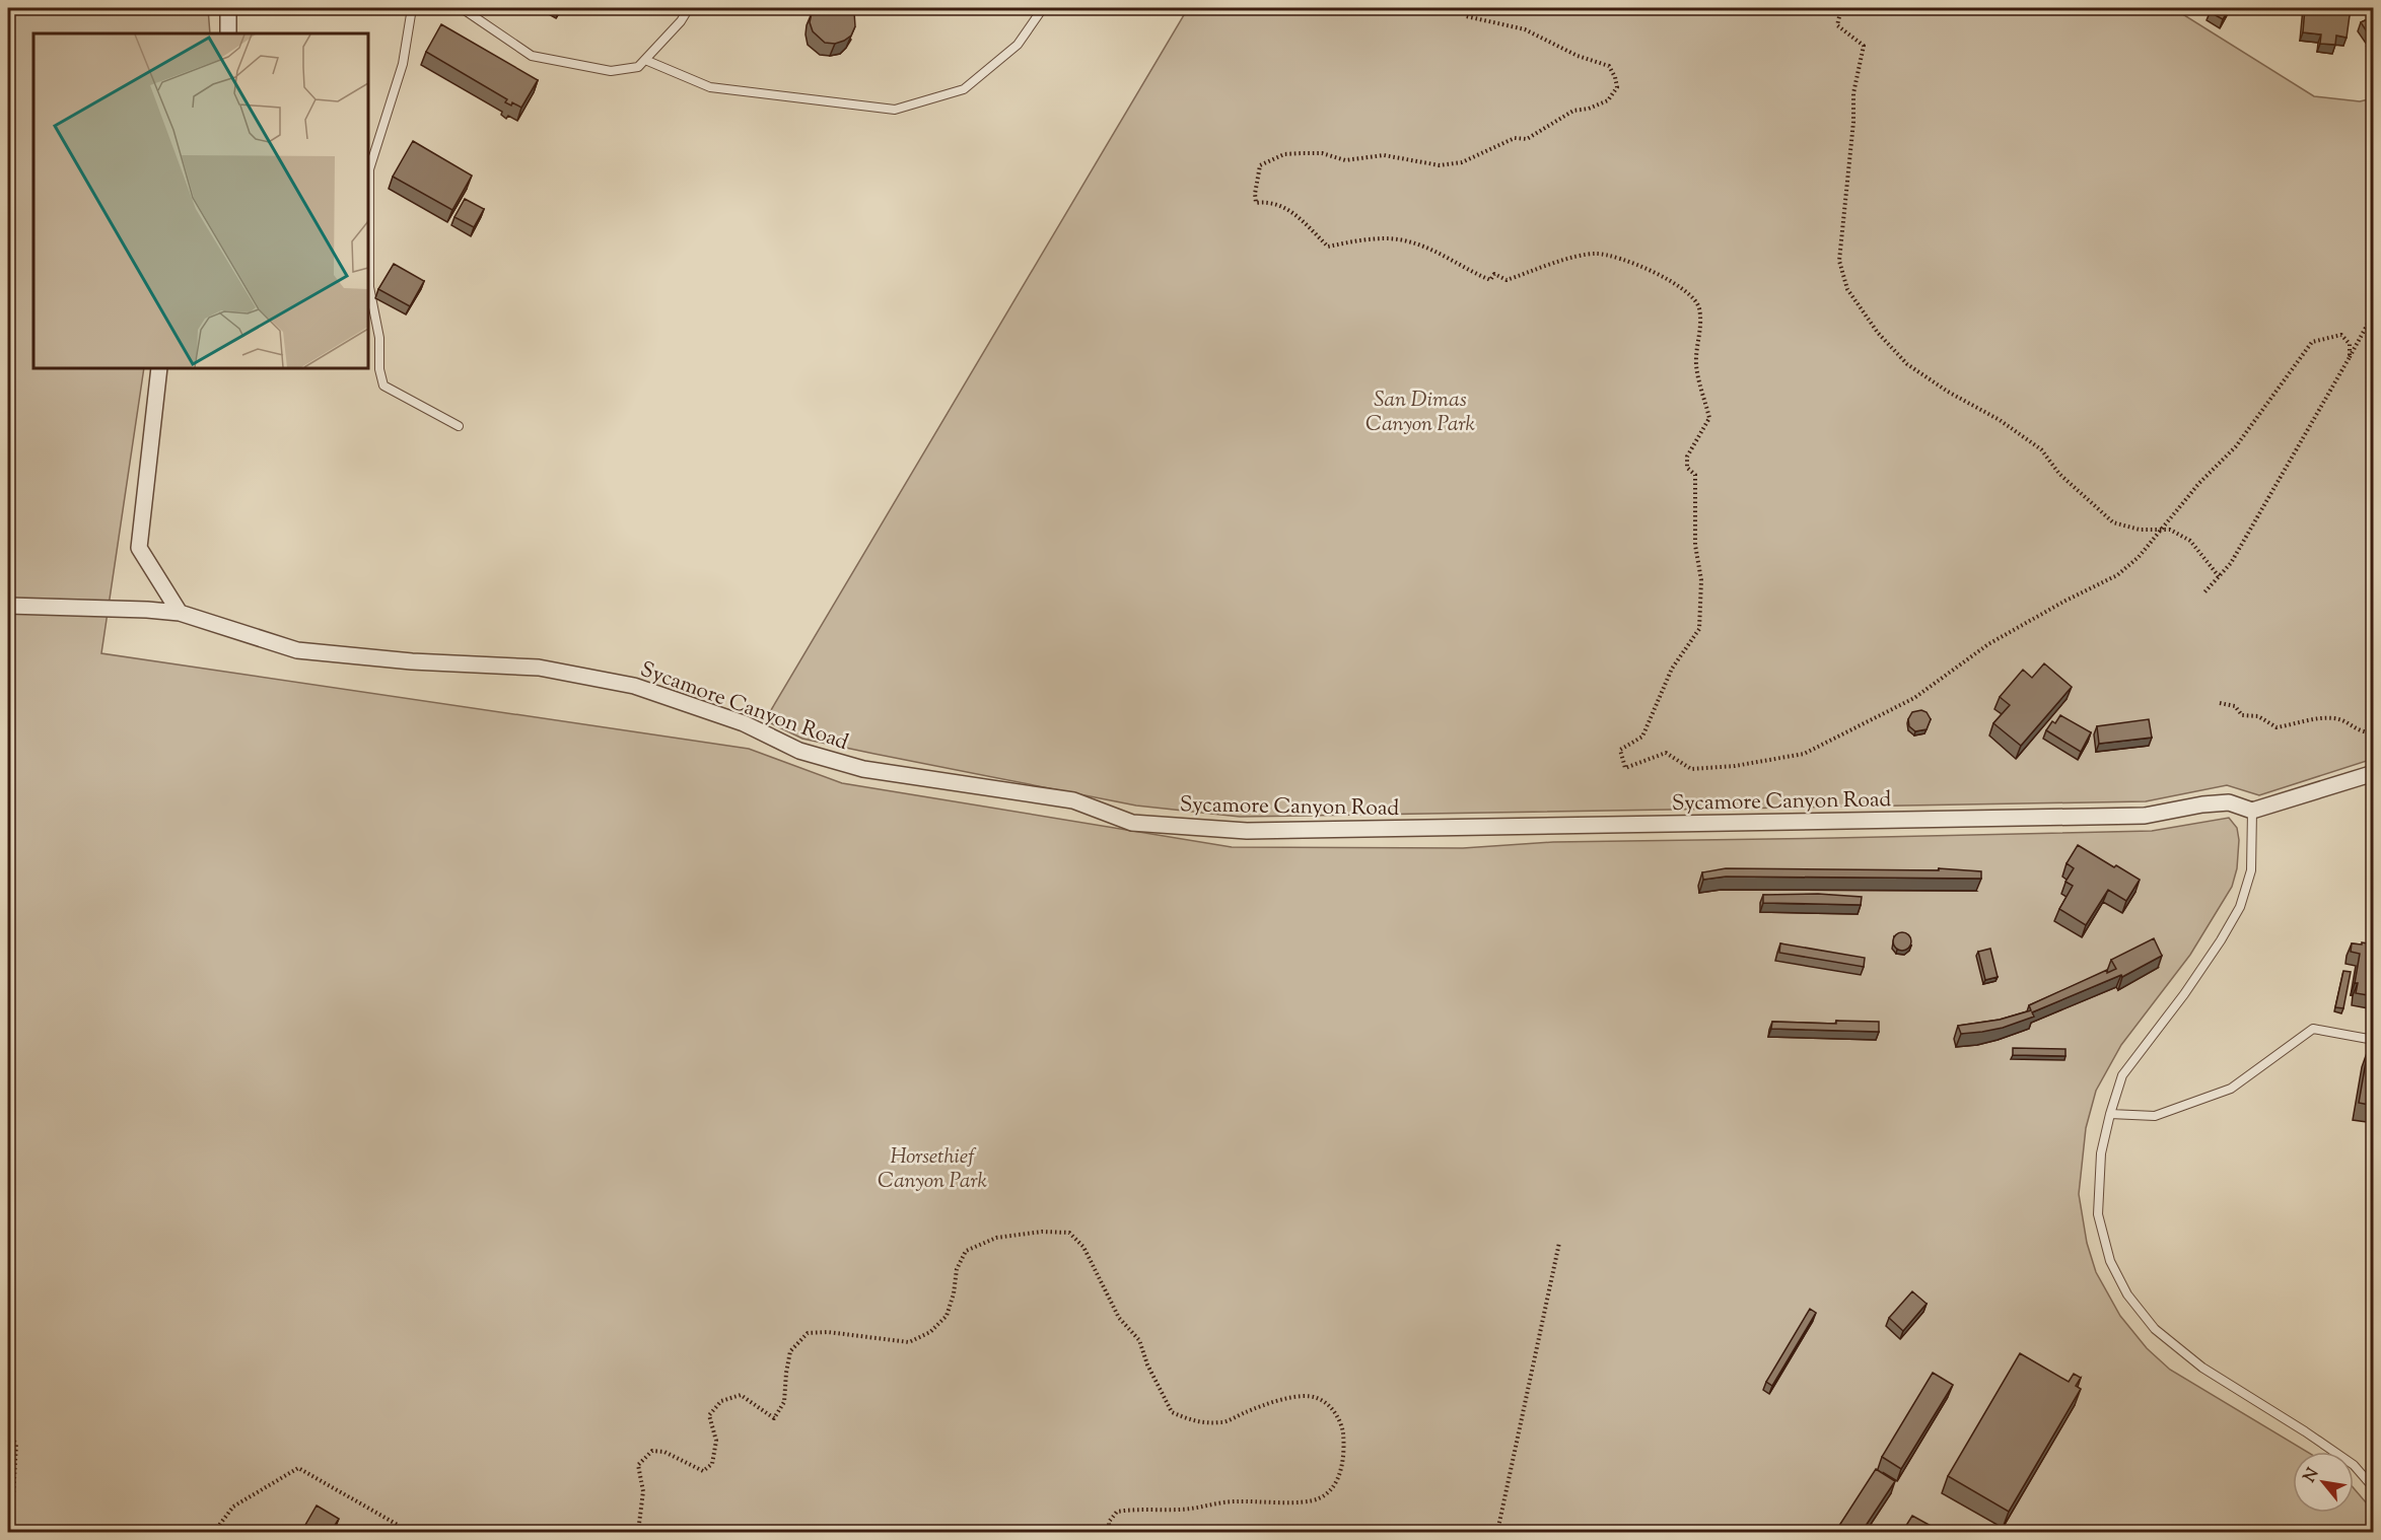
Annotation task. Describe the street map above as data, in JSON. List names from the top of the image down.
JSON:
{
  "streets": {
    "street": ["Sycamore Canyon Road"]
  },
  "parks": ["San Dimas Canyon Park", "Horsethief Canyon Park"],
  "north": "top left"
}
